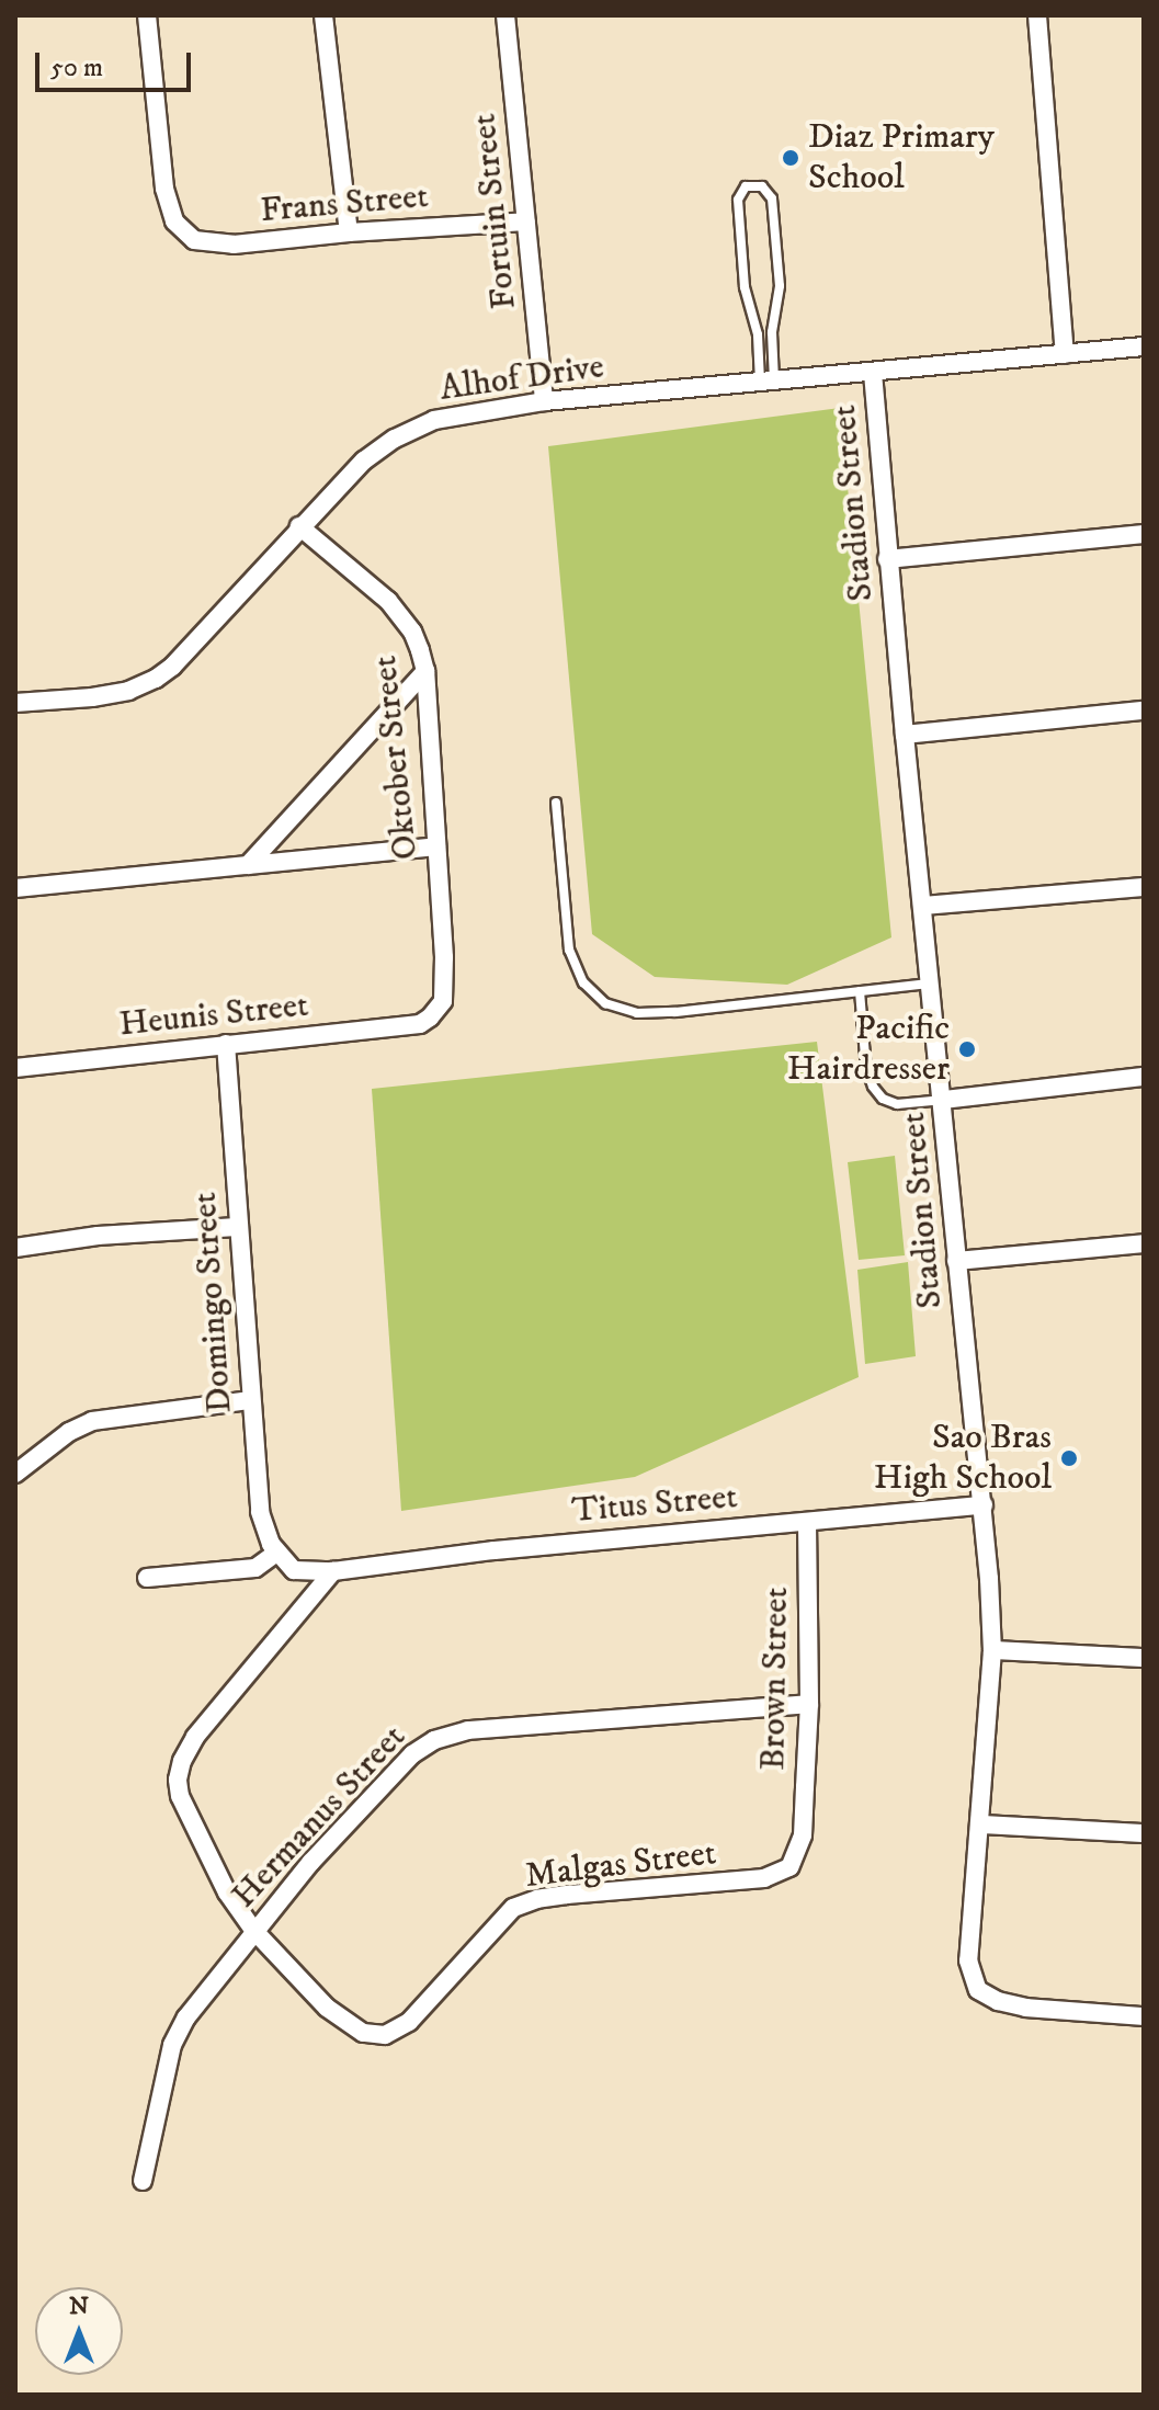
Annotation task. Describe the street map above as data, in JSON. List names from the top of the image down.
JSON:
{
  "streets": {
    "street": [
      "Frans Street",
      "Fortuin Street",
      "Alhof Drive",
      "Stadion Street",
      "Oktober Street",
      "Heunis Street",
      "Domingo Street",
      "Titus Street",
      "Brown Street",
      "Hermanus Street",
      "Malgas Street"
    ]
  },
  "crossings": [
    ["Frans Street", "Fortuin Street"],
    ["Fortuin Street", "Alhof Drive"],
    ["Alhof Drive", "Stadion Street"],
    ["Alhof Drive", "Oktober Street"],
    ["Stadion Street", "Titus Street"],
    ["Oktober Street", "Heunis Street"],
    ["Heunis Street", "Domingo Street"],
    ["Domingo Street", "Titus Street"],
    ["Titus Street", "Brown Street"],
    ["Brown Street", "Hermanus Street"],
    ["Brown Street", "Malgas Street"],
    ["Hermanus Street", "Malgas Street"]
  ],
  "places": ["Diaz Primary School", "Pacific Hairdresser", "Sao Bras High School"],
  "scale_bar": "50 m",
  "north": "top"
}
